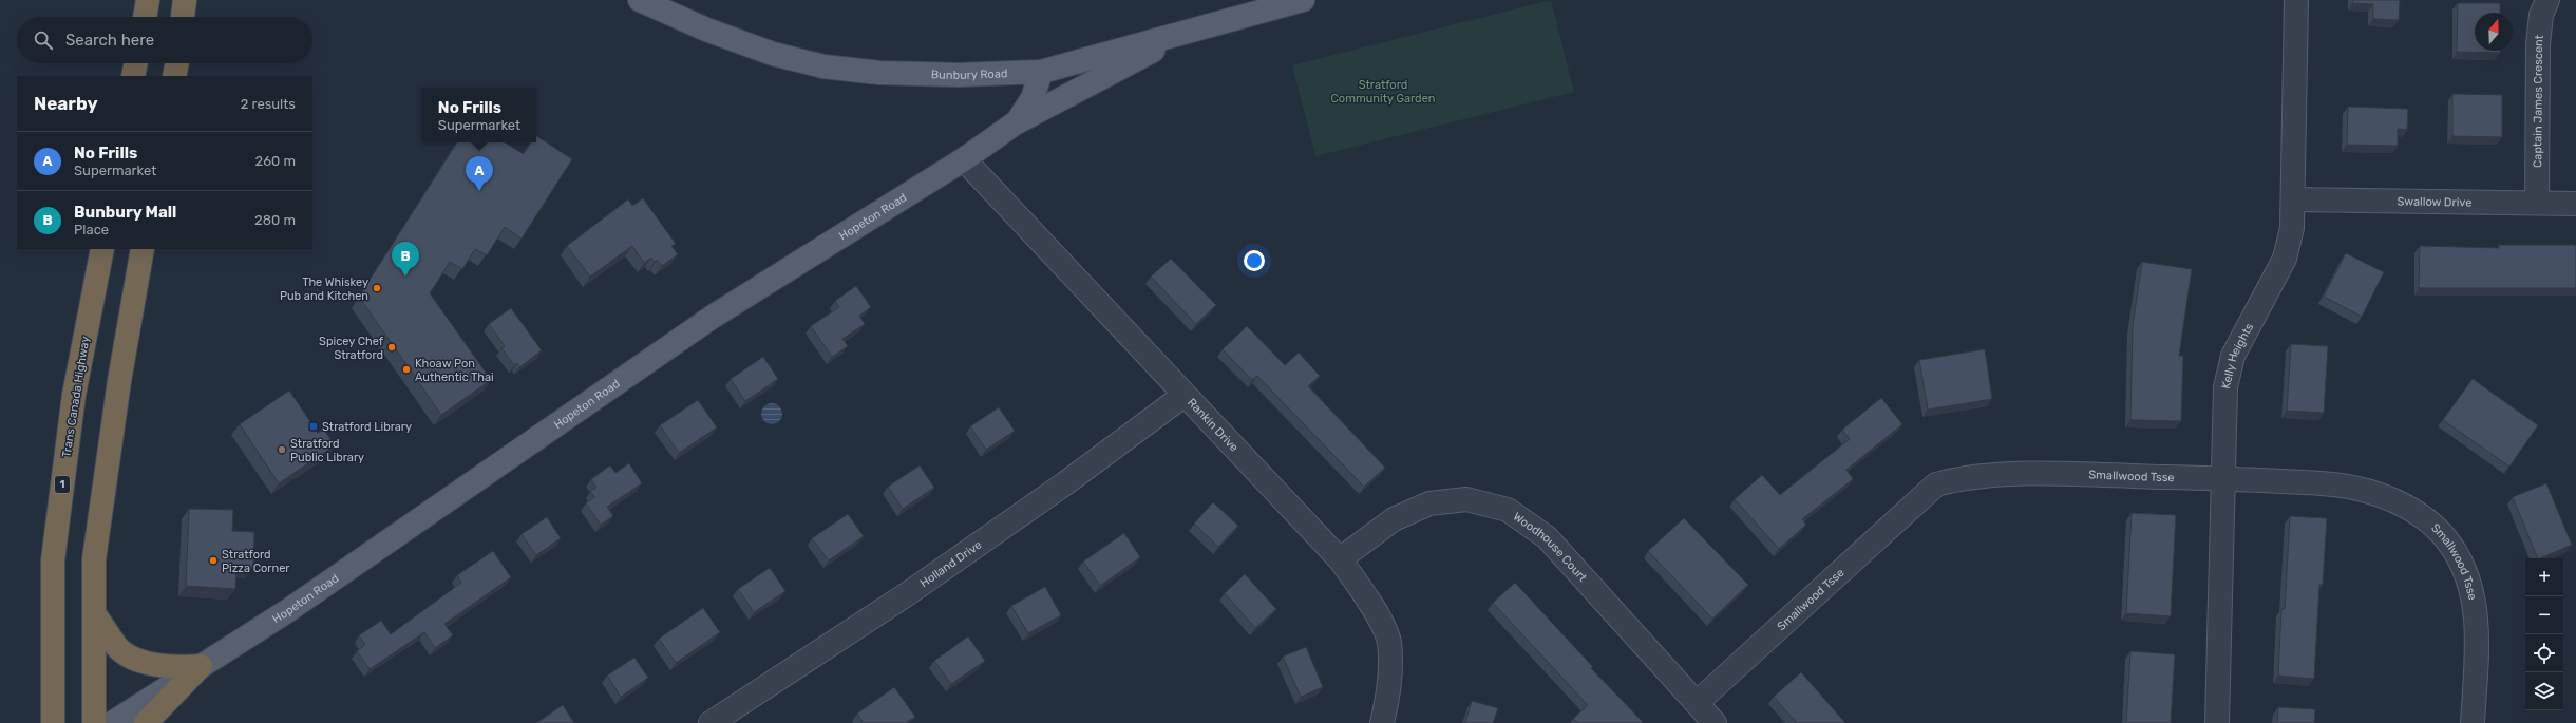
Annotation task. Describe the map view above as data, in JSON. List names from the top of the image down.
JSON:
{
  "streets": {
    "highway": ["Trans Canada Highway", "1"],
    "main road": ["Bunbury Road", "Hopeton Road"],
    "street": [
      "Captain James Crescent",
      "Swallow Drive",
      "Kelly Heights",
      "Rankin Drive",
      "Smallwood Tsse",
      "Woodhouse Court",
      "Holland Drive"
    ]
  },
  "crossings": [
    ["Bunbury Road", "Hopeton Road"],
    ["Captain James Crescent", "Swallow Drive"],
    ["Swallow Drive", "Kelly Heights"],
    ["Hopeton Road", "Rankin Drive"],
    ["Kelly Heights", "Smallwood Tsse"],
    ["Rankin Drive", "Woodhouse Court"],
    ["Rankin Drive", "Holland Drive"],
    ["Smallwood Tsse", "Woodhouse Court"]
  ],
  "parks": ["Stratford Community Garden"],
  "places": {
    "other": [
      "The Whiskey Pub and Kitchen",
      "Spicey Chef Stratford",
      "Khoaw Pon Authentic Thai",
      "Stratford Public Library",
      "Stratford Pizza Corner"
    ],
    "transit": ["Stratford Library"]
  },
  "north": "top",
  "page": {
    "search": "Search here",
    "heading": ["Nearby", "2 results"],
    "popup": ["No Frills", "Supermarket"],
    "list": [
      {
        "mark": "A",
        "name": "No Frills",
        "note": "Supermarket",
        "value": "260 m"
      },
      {
        "mark": "B",
        "name": "Bunbury Mall",
        "note": "Place",
        "value": "280 m"
      }
    ],
    "pins": ["A", "B"],
    "map_buttons": ["+", "−"]
  }
}
